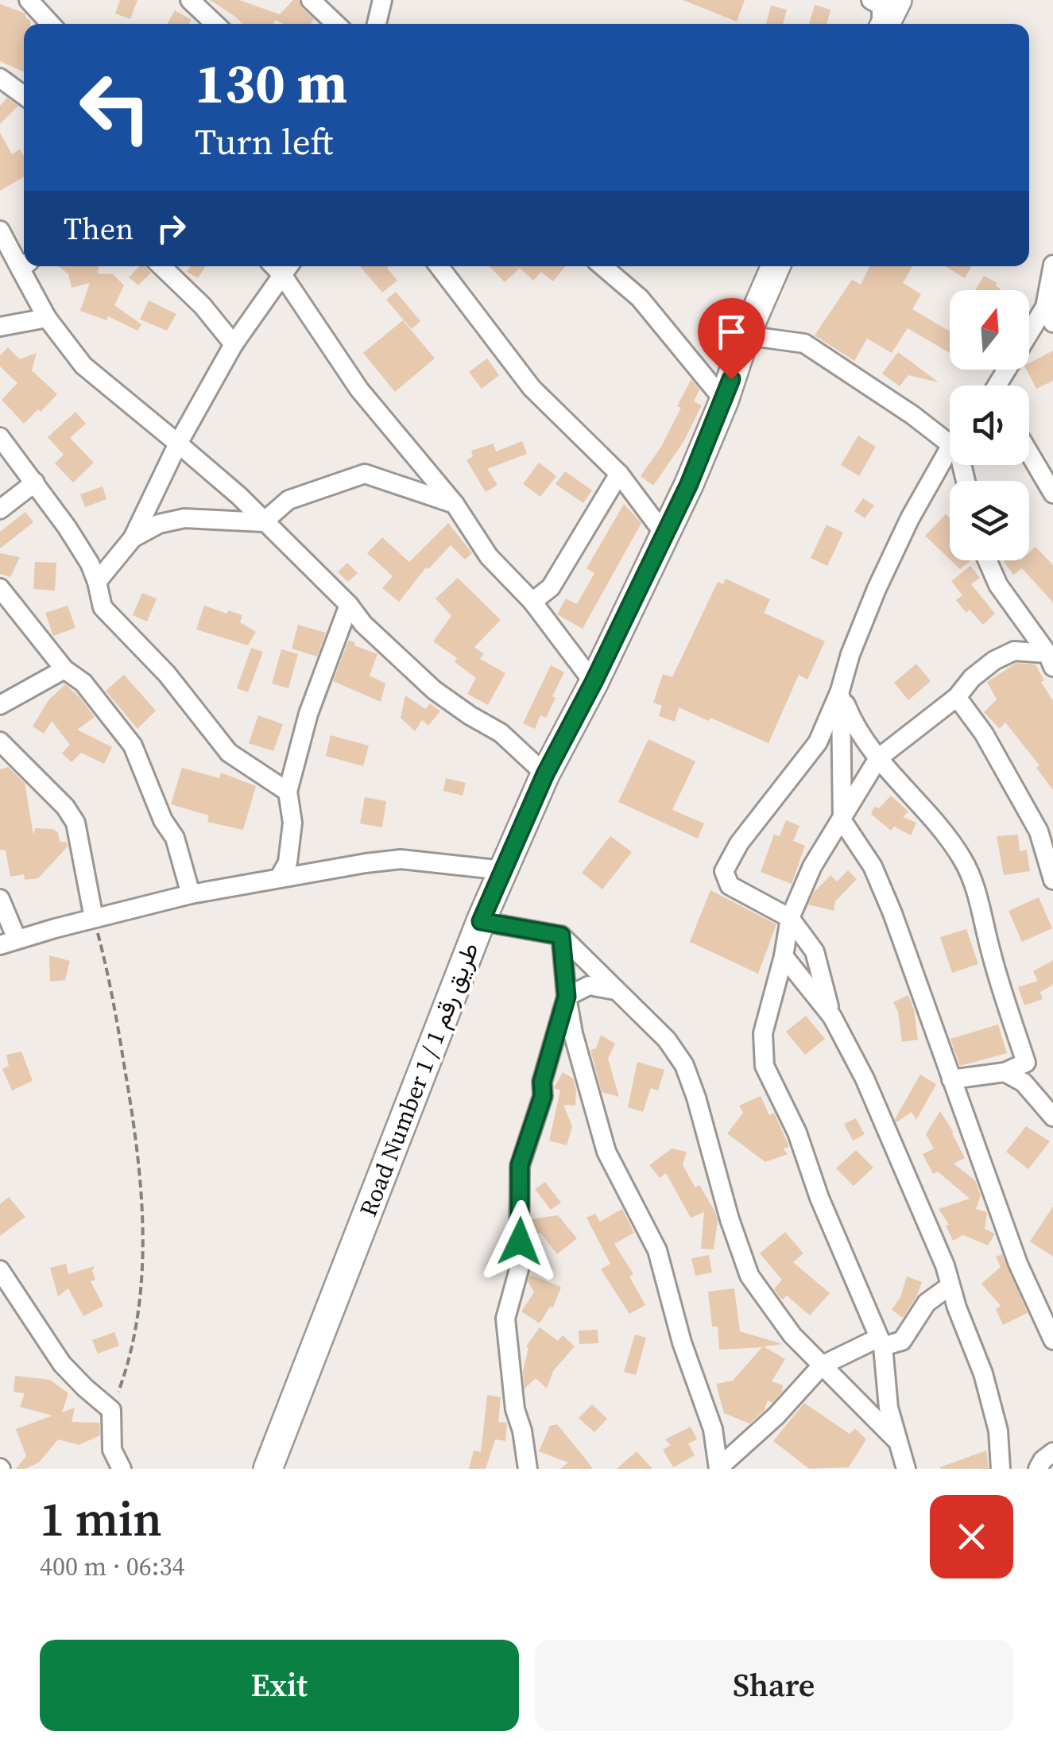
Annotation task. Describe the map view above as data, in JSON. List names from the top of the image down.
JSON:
{
  "streets": {
    "highway": ["Road Number 1 / طريق رقم 1"]
  },
  "north": "top",
  "page": {
    "turn": ["130 m", "Turn left"],
    "then": "Then",
    "heading": ["1 min", "400 m · 06:34"],
    "buttons": ["Exit", "Share"]
  }
}
